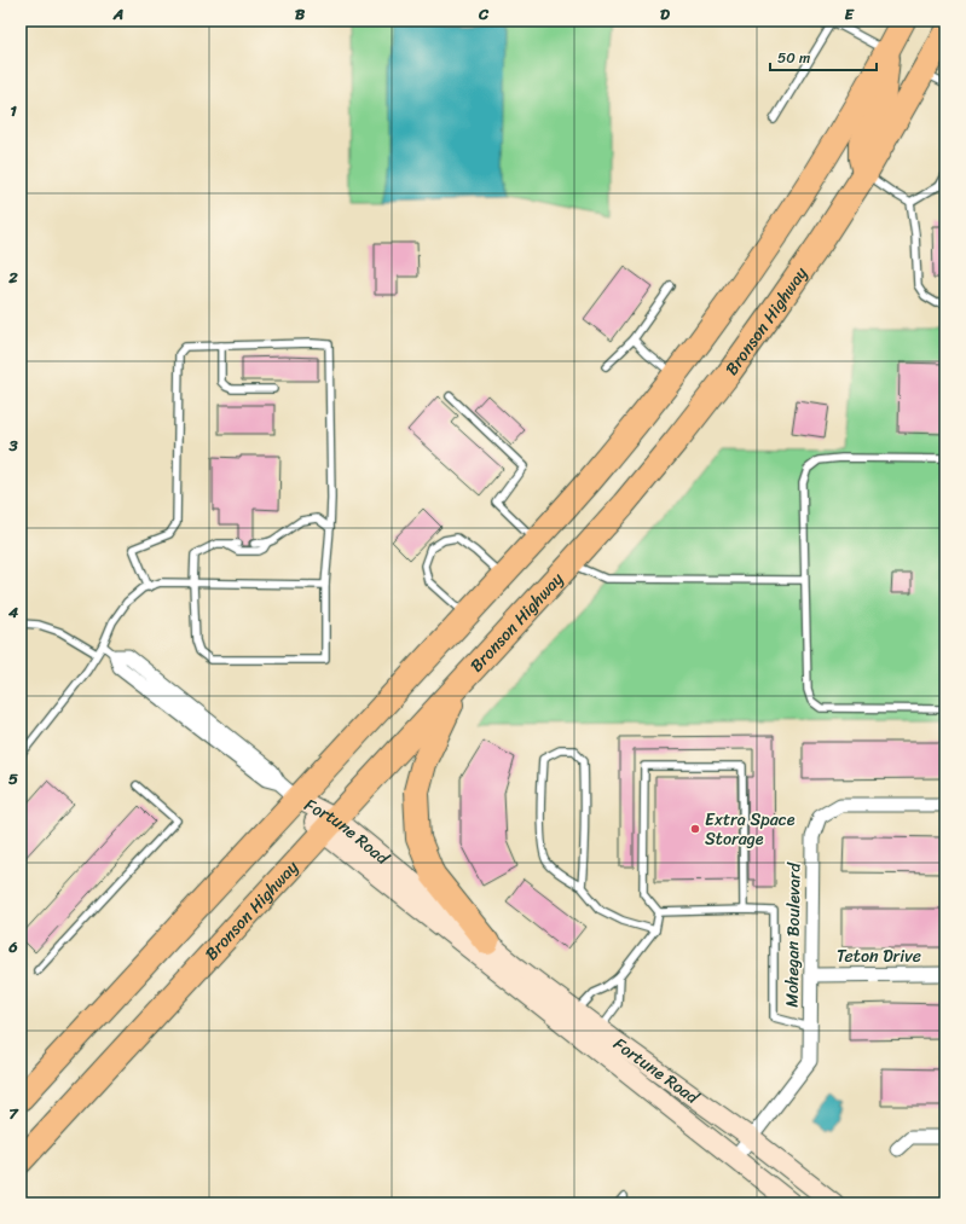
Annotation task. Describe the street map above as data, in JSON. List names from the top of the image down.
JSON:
{
  "streets": {
    "highway": ["Bronson Highway"],
    "main road": ["Fortune Road"],
    "street": ["Mohegan Boulevard", "Teton Drive"]
  },
  "crossings": [
    ["Bronson Highway", "Fortune Road"],
    ["Fortune Road", "Mohegan Boulevard"],
    ["Mohegan Boulevard", "Teton Drive"]
  ],
  "places": ["Extra Space Storage"],
  "scale_bar": "50 m",
  "grid": {
    "columns": [
      "A",
      "B",
      "C",
      "D",
      "E"
    ],
    "rows": [
      "1",
      "2",
      "3",
      "4",
      "5",
      "6",
      "7"
    ]
  }
}
